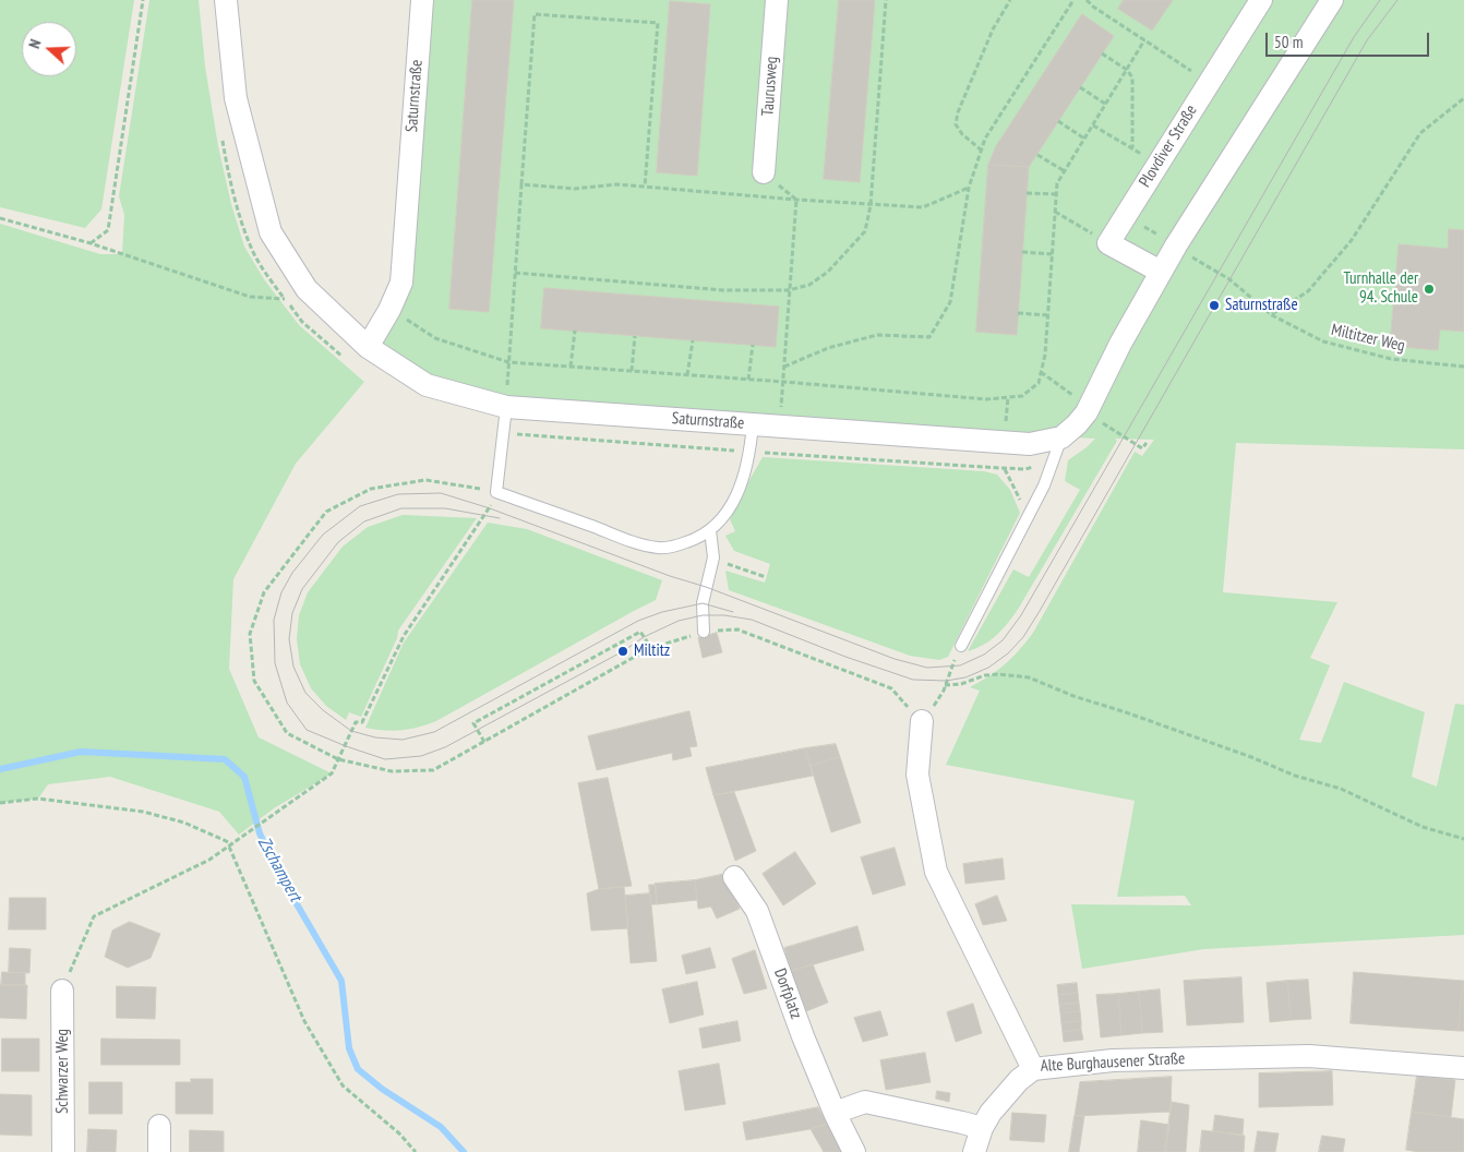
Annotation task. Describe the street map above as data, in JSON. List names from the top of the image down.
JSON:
{
  "streets": {
    "street": [
      "Taurusweg",
      "Saturnstraße",
      "Plovdiver Straße",
      "Dorfplatz",
      "Alte Burghausener Straße",
      "Schwarzer Weg"
    ],
    "path": ["Miltitzer Weg"]
  },
  "water": ["Zschampert"],
  "places": ["Turnhalle der 94. Schule", "Saturnstraße", "Miltitz"],
  "scale_bar": "50 m",
  "north": "left"
}
